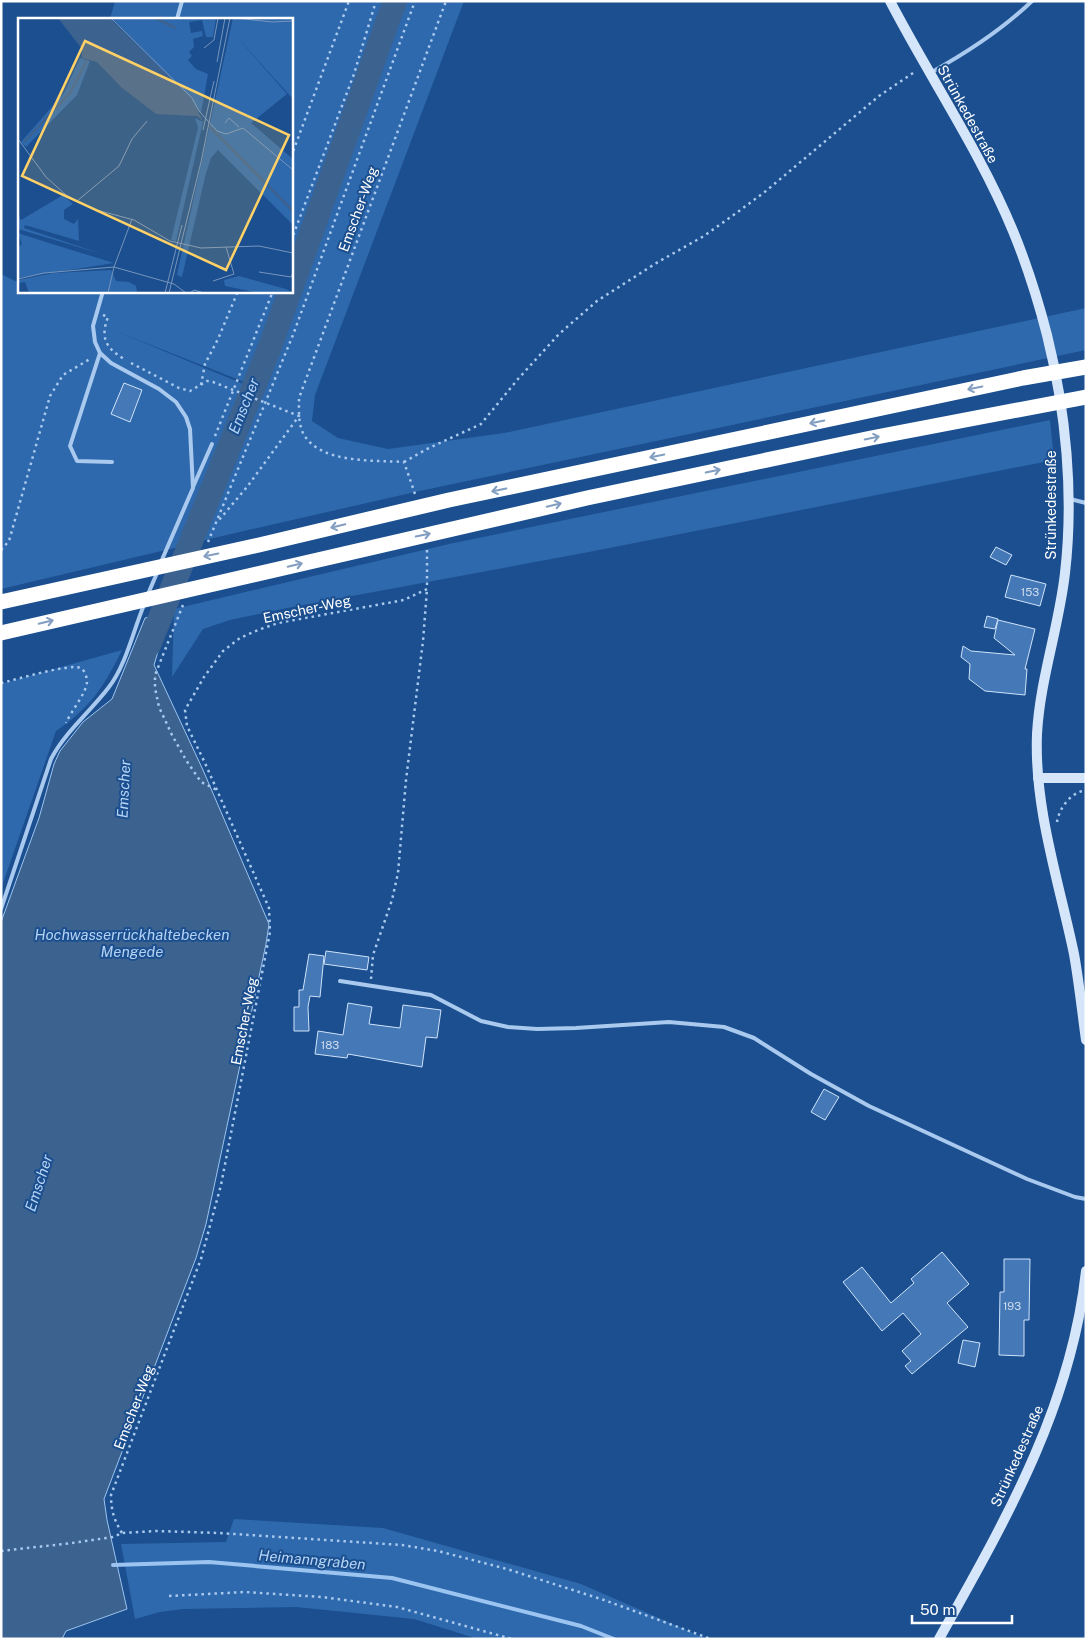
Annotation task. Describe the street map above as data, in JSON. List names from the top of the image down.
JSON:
{
  "streets": {
    "main road": ["Strünkedestraße"],
    "path": ["Emscher-Weg"]
  },
  "water": ["Emscher", "Hochwasserrückhaltebecken Mengede", "Heimanngraben"],
  "house_numbers": ["153", "183", "193"],
  "scale_bar": "50 m"
}
